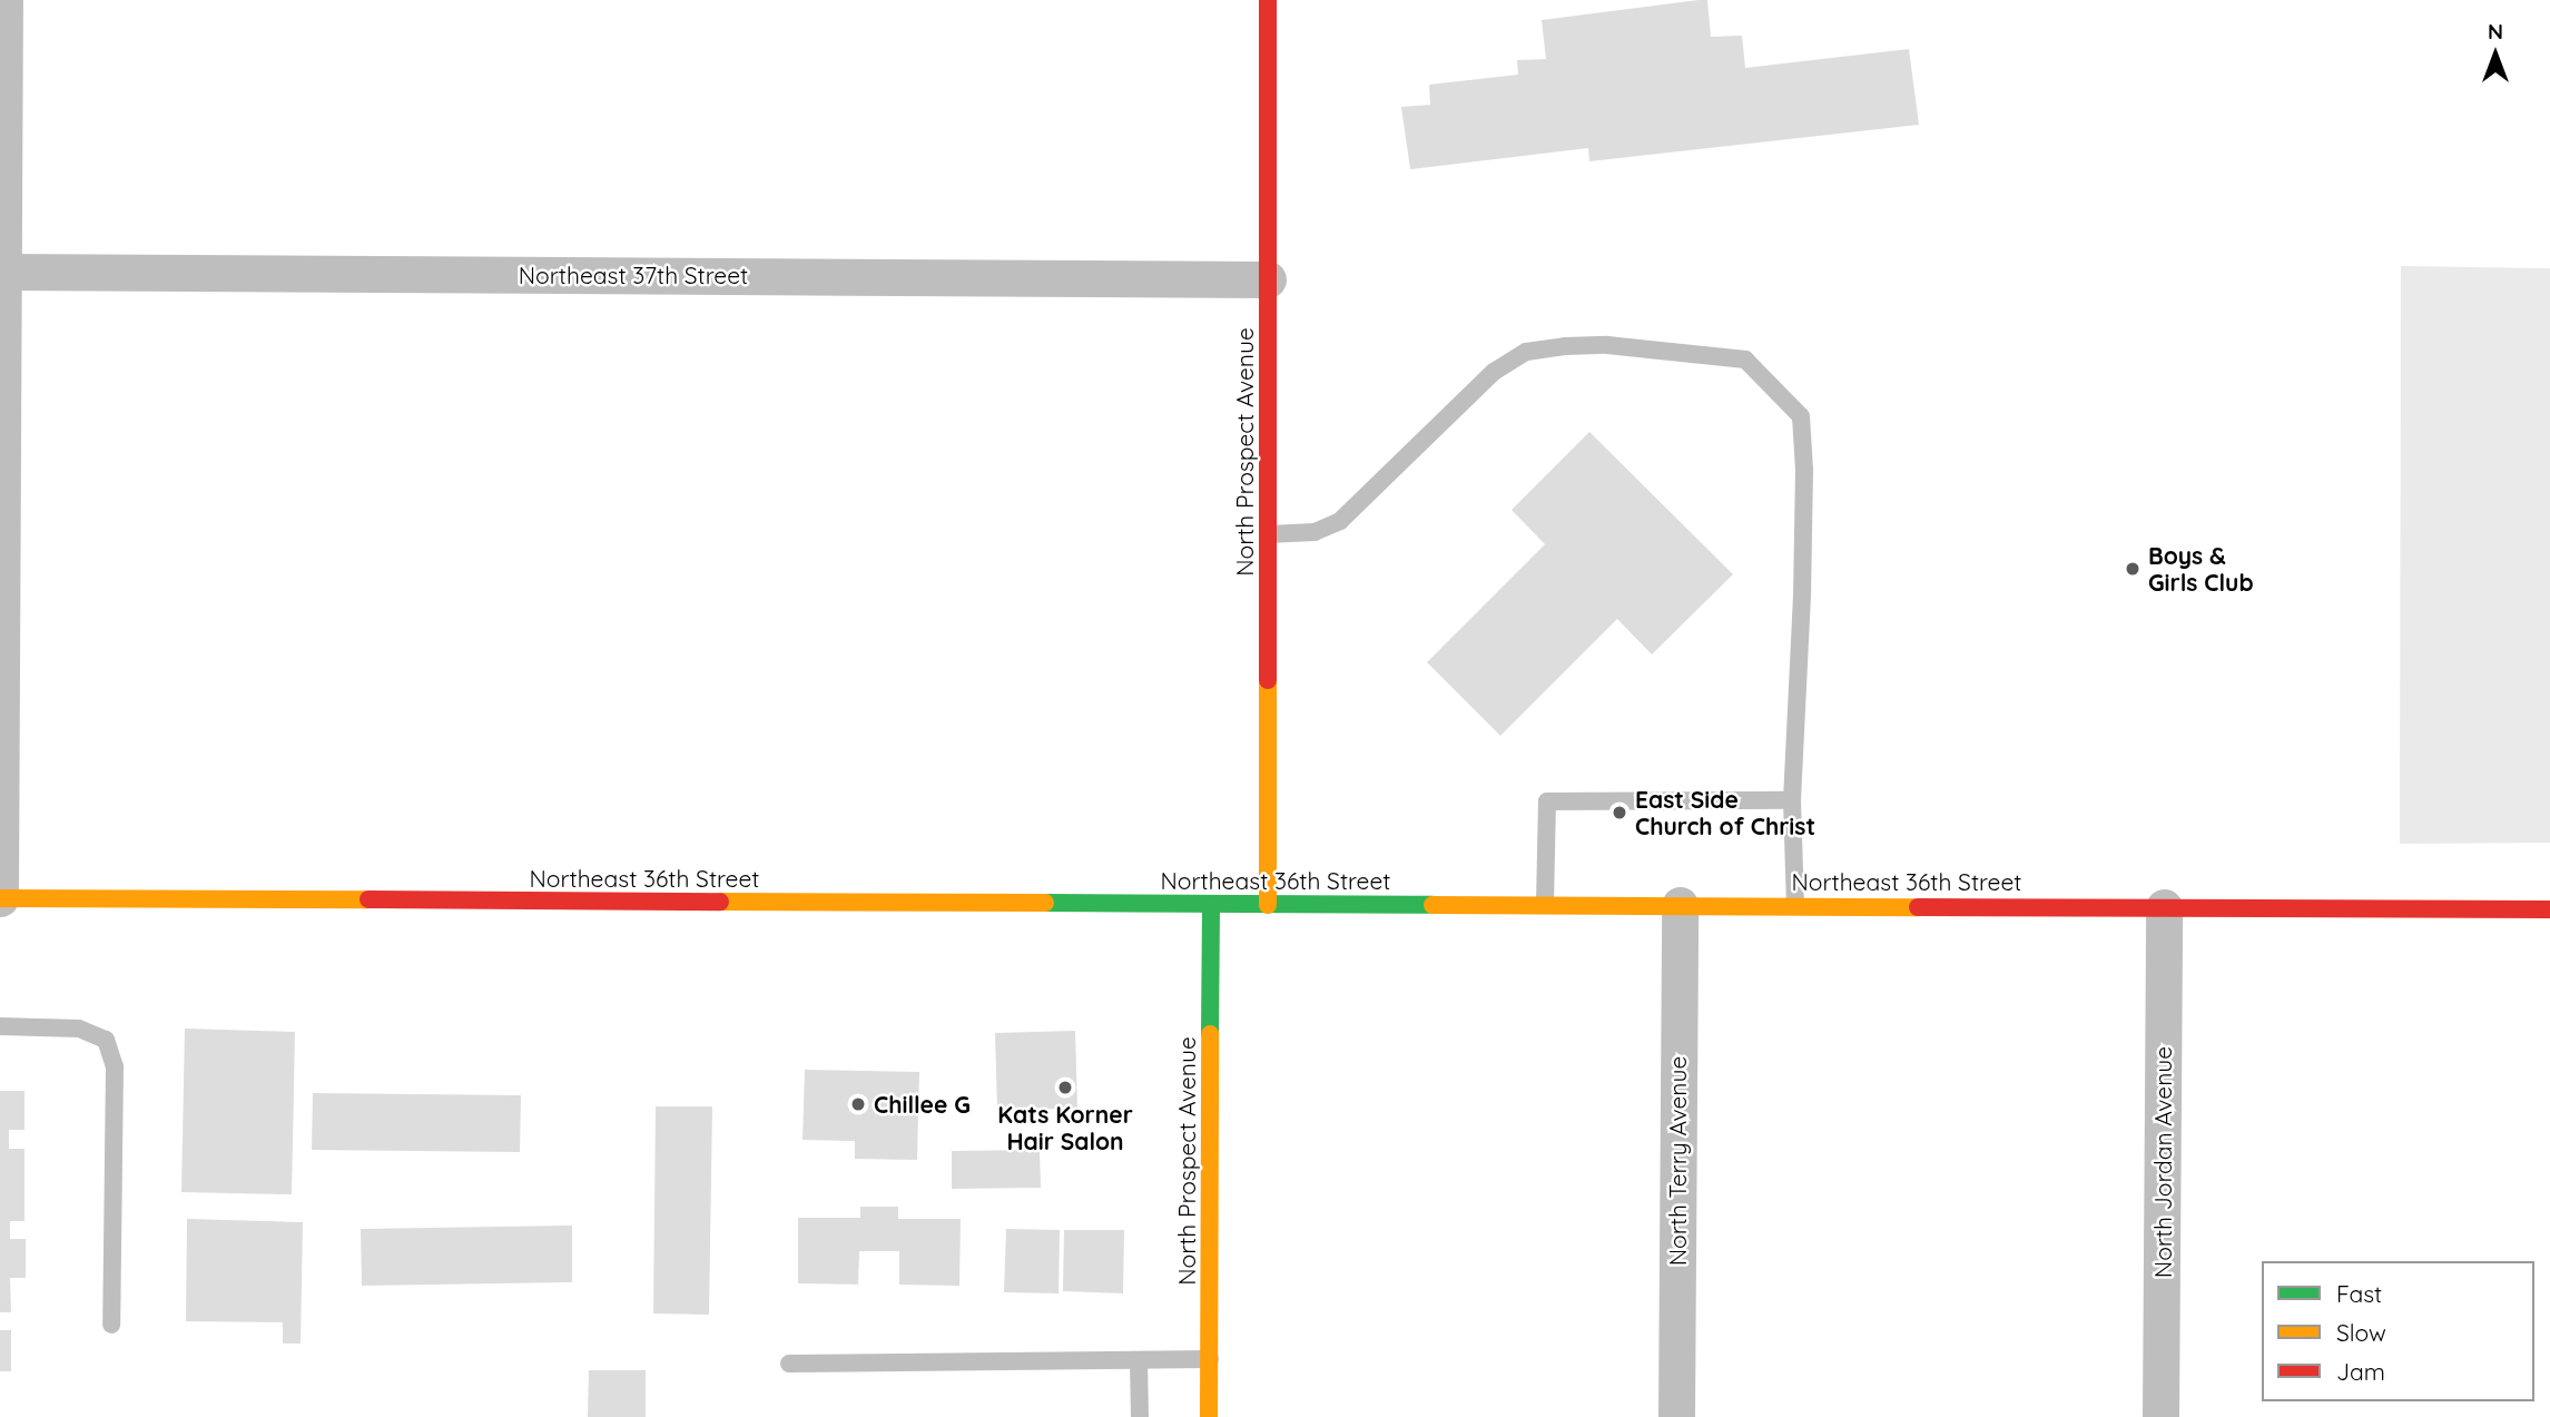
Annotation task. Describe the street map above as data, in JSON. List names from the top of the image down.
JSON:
{
  "streets": {
    "main road": ["North Prospect Avenue", "Northeast 36th Street"],
    "street": ["Northeast 37th Street", "North Terry Avenue", "North Jordan Avenue"]
  },
  "crossings": [
    ["Northeast 37th Street", "North Prospect Avenue"],
    ["North Prospect Avenue", "Northeast 36th Street"],
    ["Northeast 36th Street", "North Terry Avenue"],
    ["Northeast 36th Street", "North Jordan Avenue"]
  ],
  "places": [
    "Boys & Girls Club",
    "East Side Church of Christ",
    "Kats Korner Hair Salon",
    "Chillee G"
  ],
  "legend": ["Fast", "Slow", "Jam"],
  "north": "top"
}
